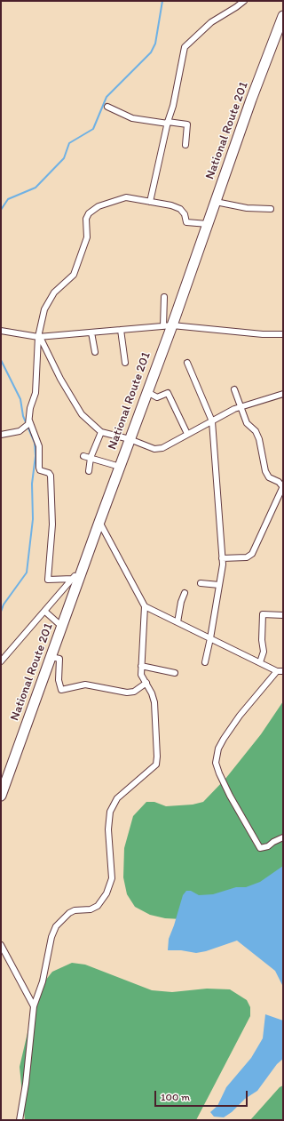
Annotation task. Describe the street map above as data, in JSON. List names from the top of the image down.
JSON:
{
  "streets": {
    "highway": ["National Route 201"]
  },
  "scale_bar": "100 m"
}
